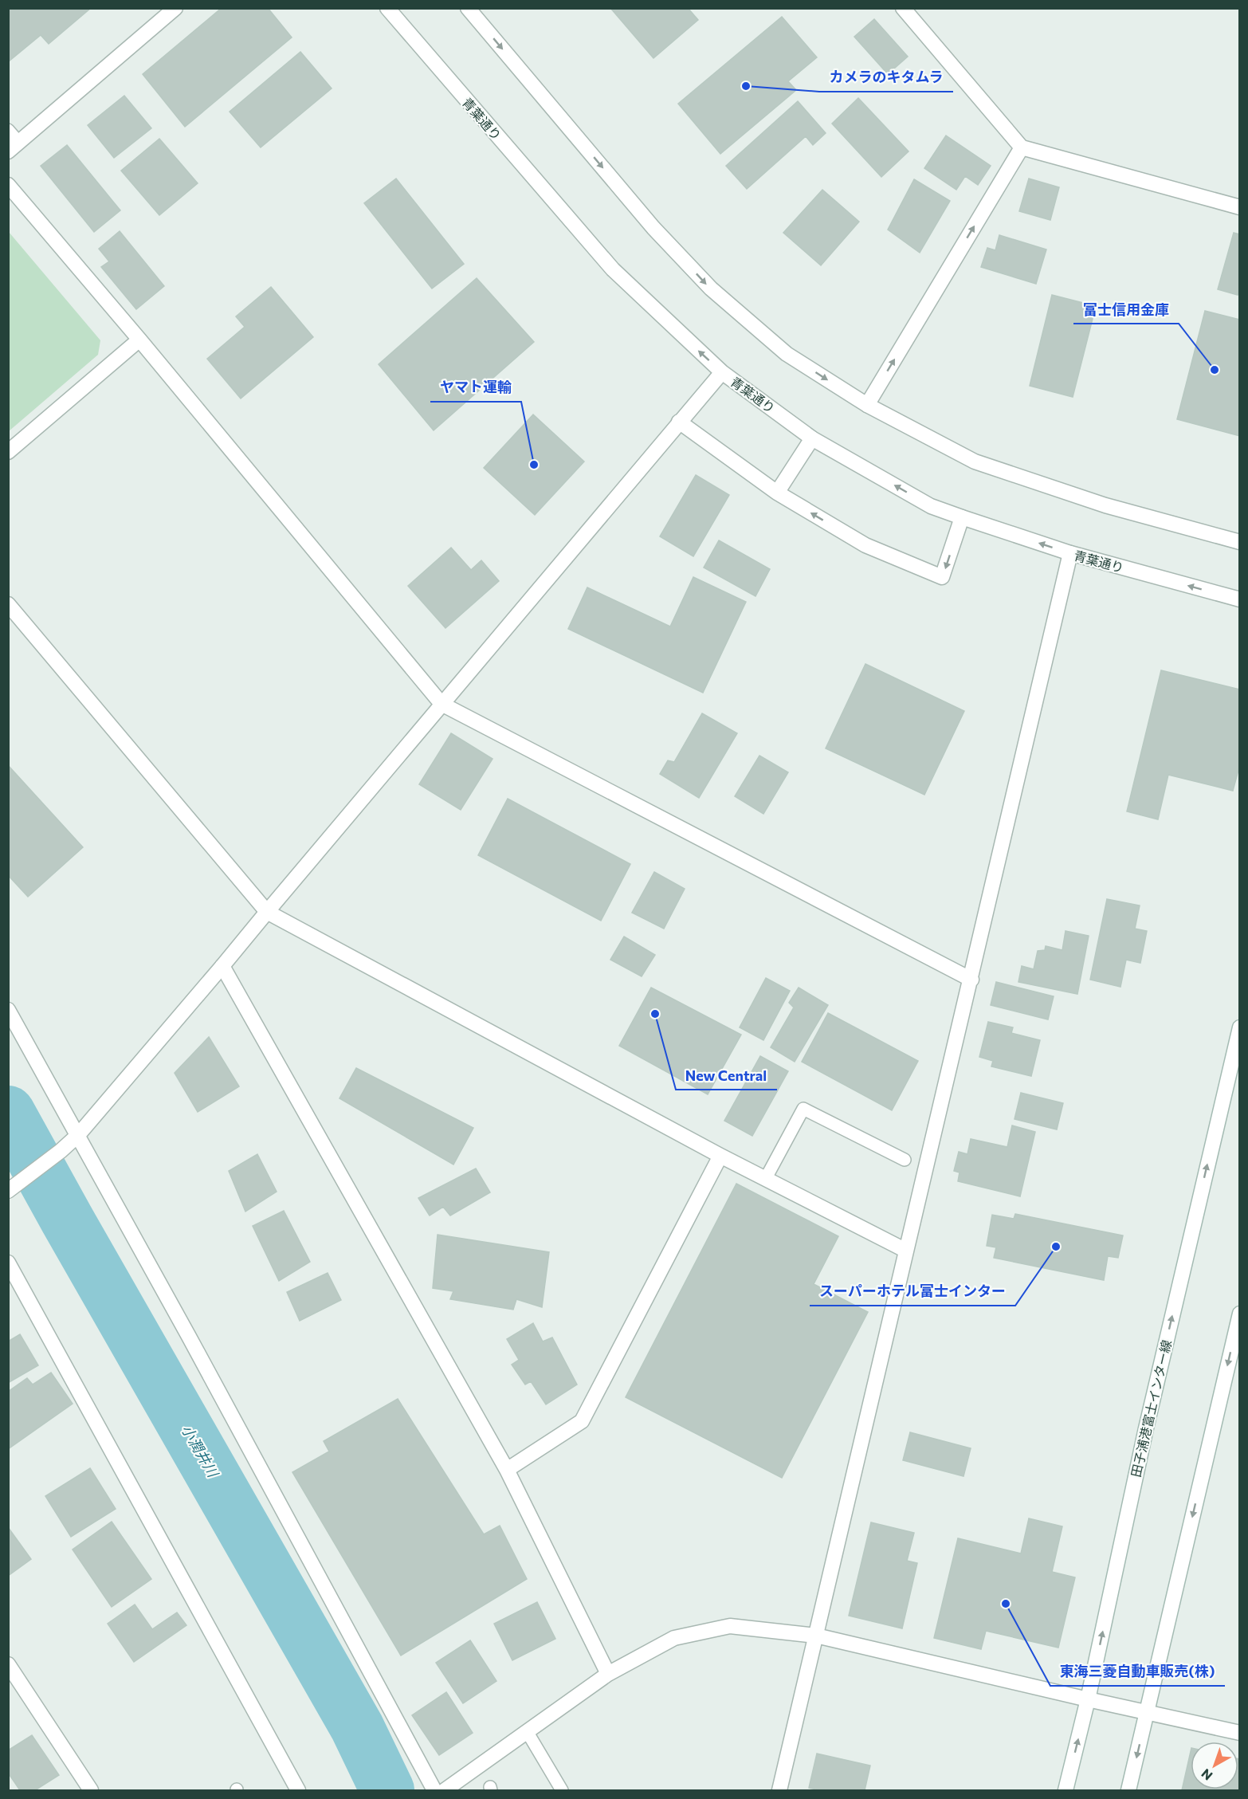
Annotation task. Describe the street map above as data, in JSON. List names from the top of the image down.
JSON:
{
  "streets": {
    "street": ["青葉通り", "田子浦港富士インター線"]
  },
  "water": ["小潤井川"],
  "places": [
    "カメラのキタムラ",
    "富士信用金庫",
    "ヤマト運輸",
    "New Central",
    "スーパーホテル富士インター",
    "東海三菱自動車販売(株)"
  ],
  "north": "bottom left"
}
